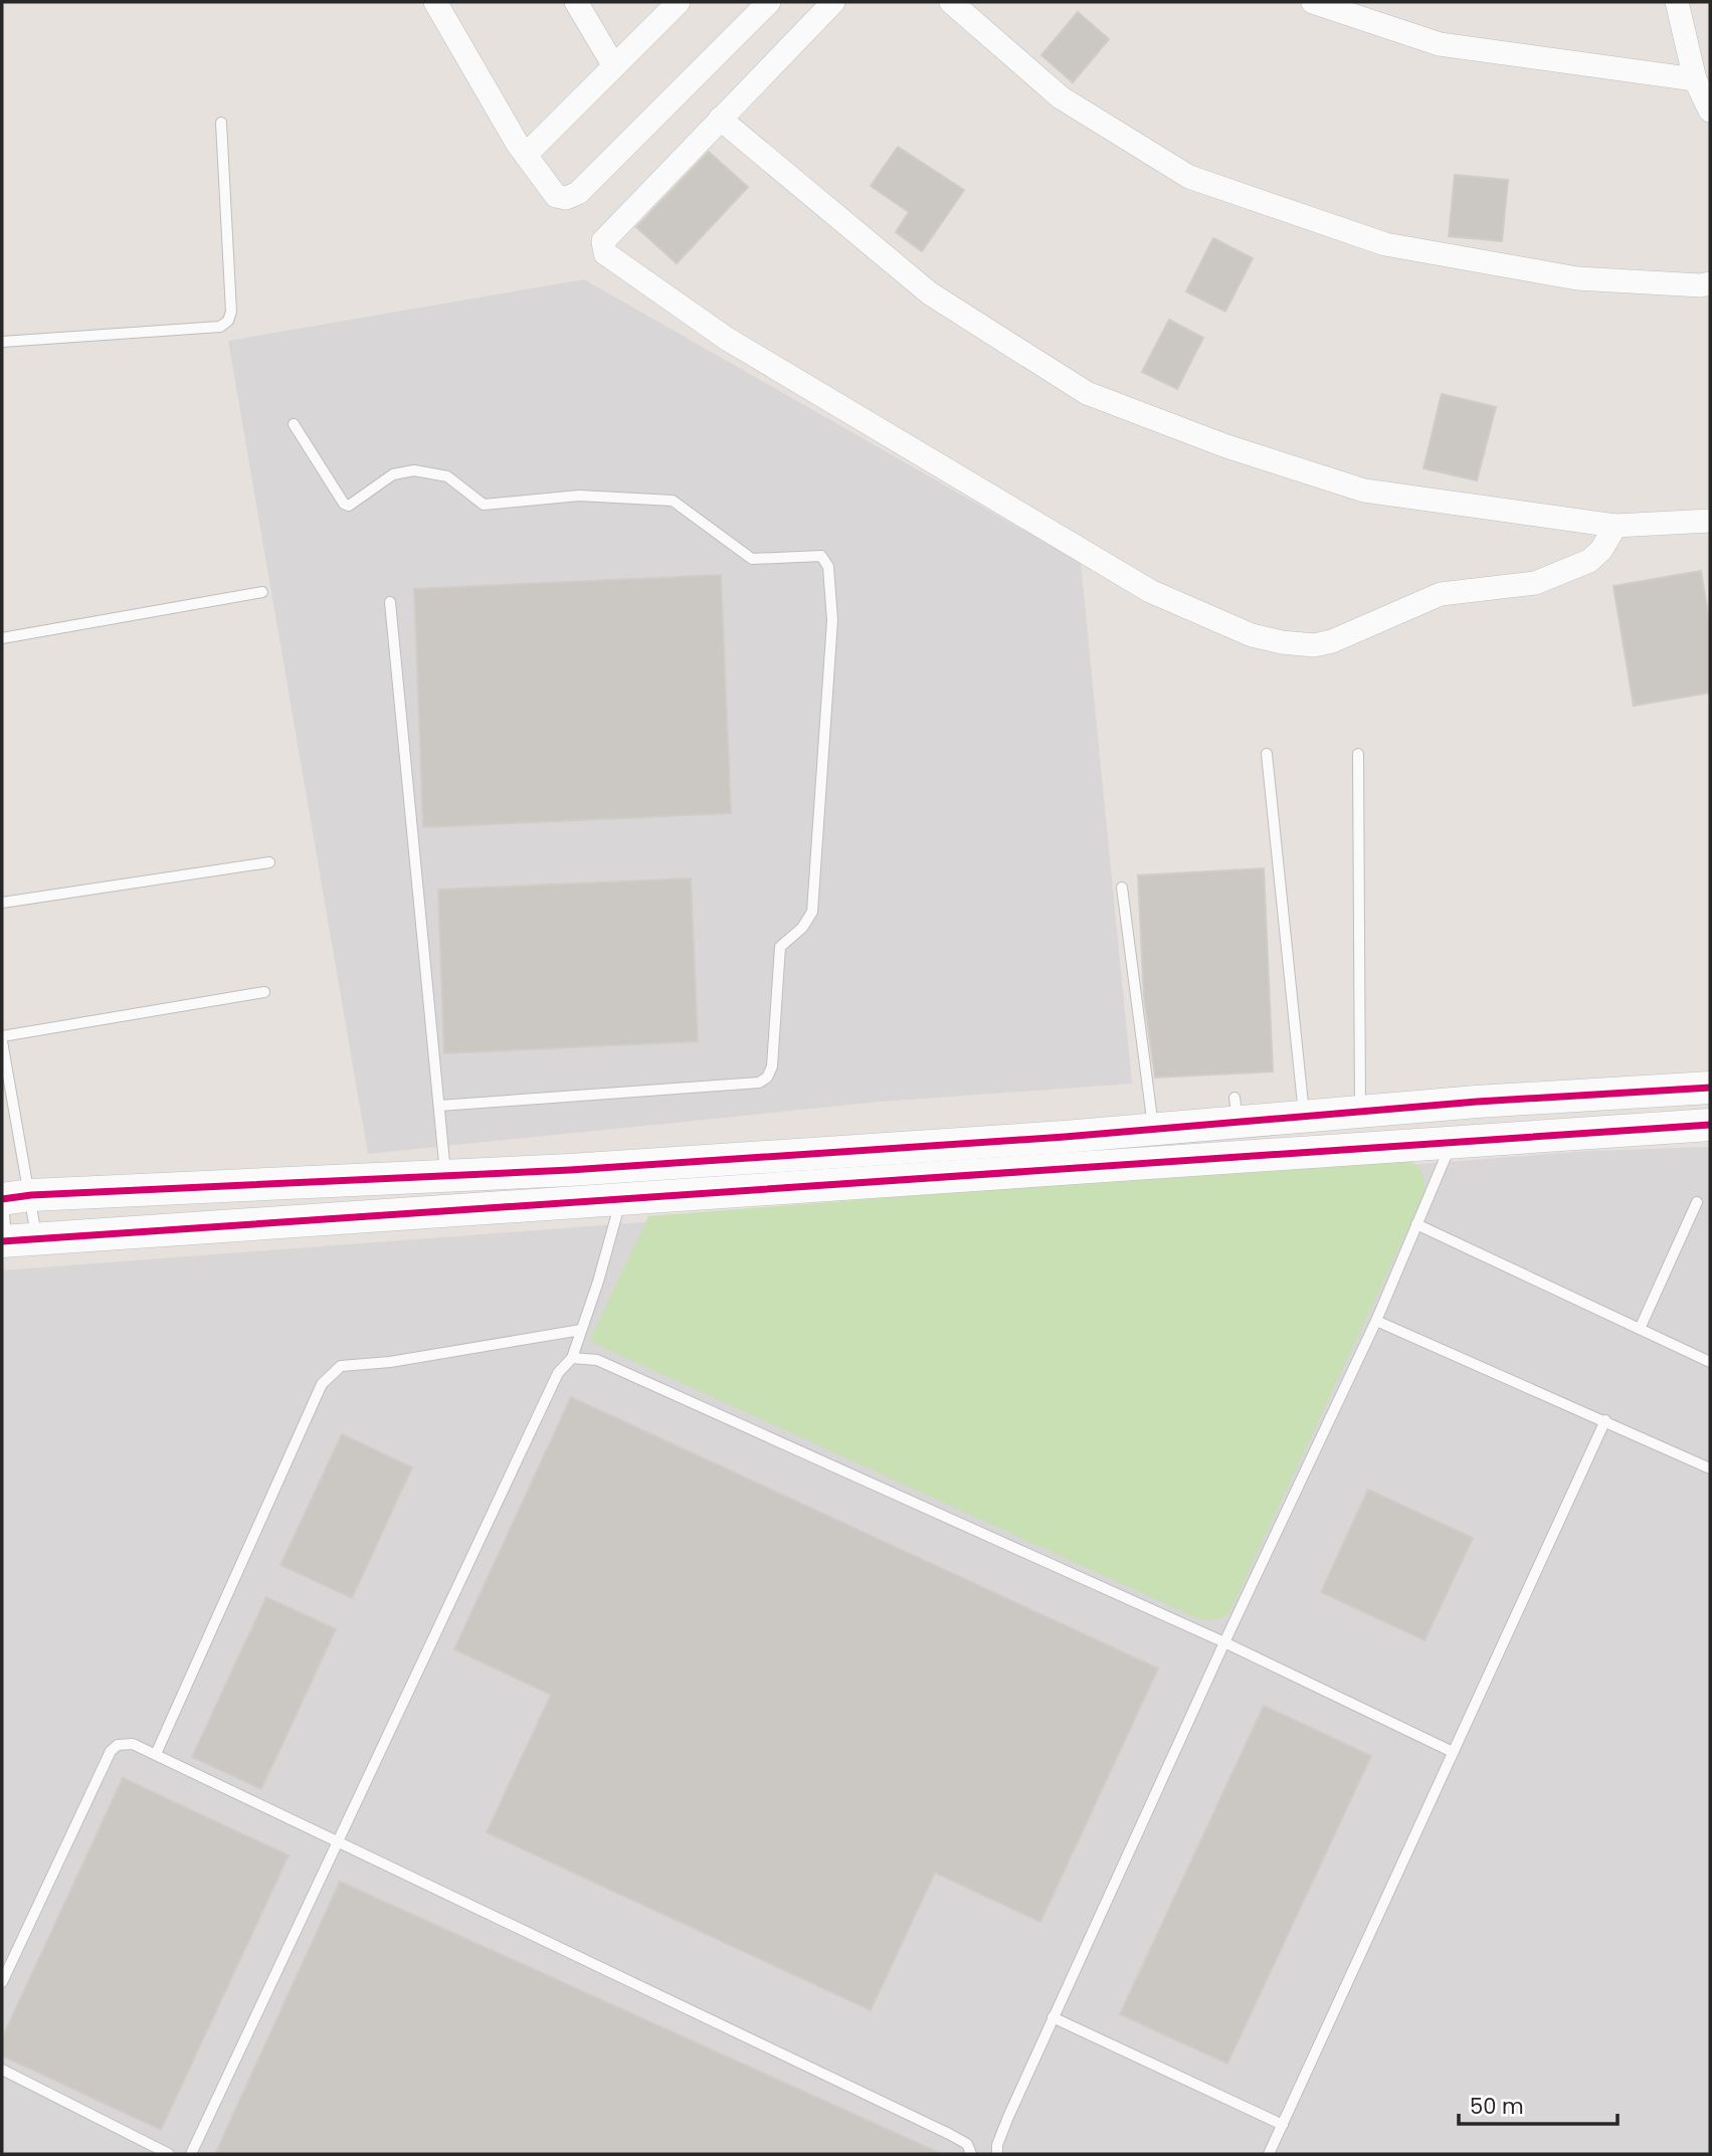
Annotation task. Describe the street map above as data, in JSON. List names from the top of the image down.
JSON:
{
  "scale_bar": "50 m"
}
